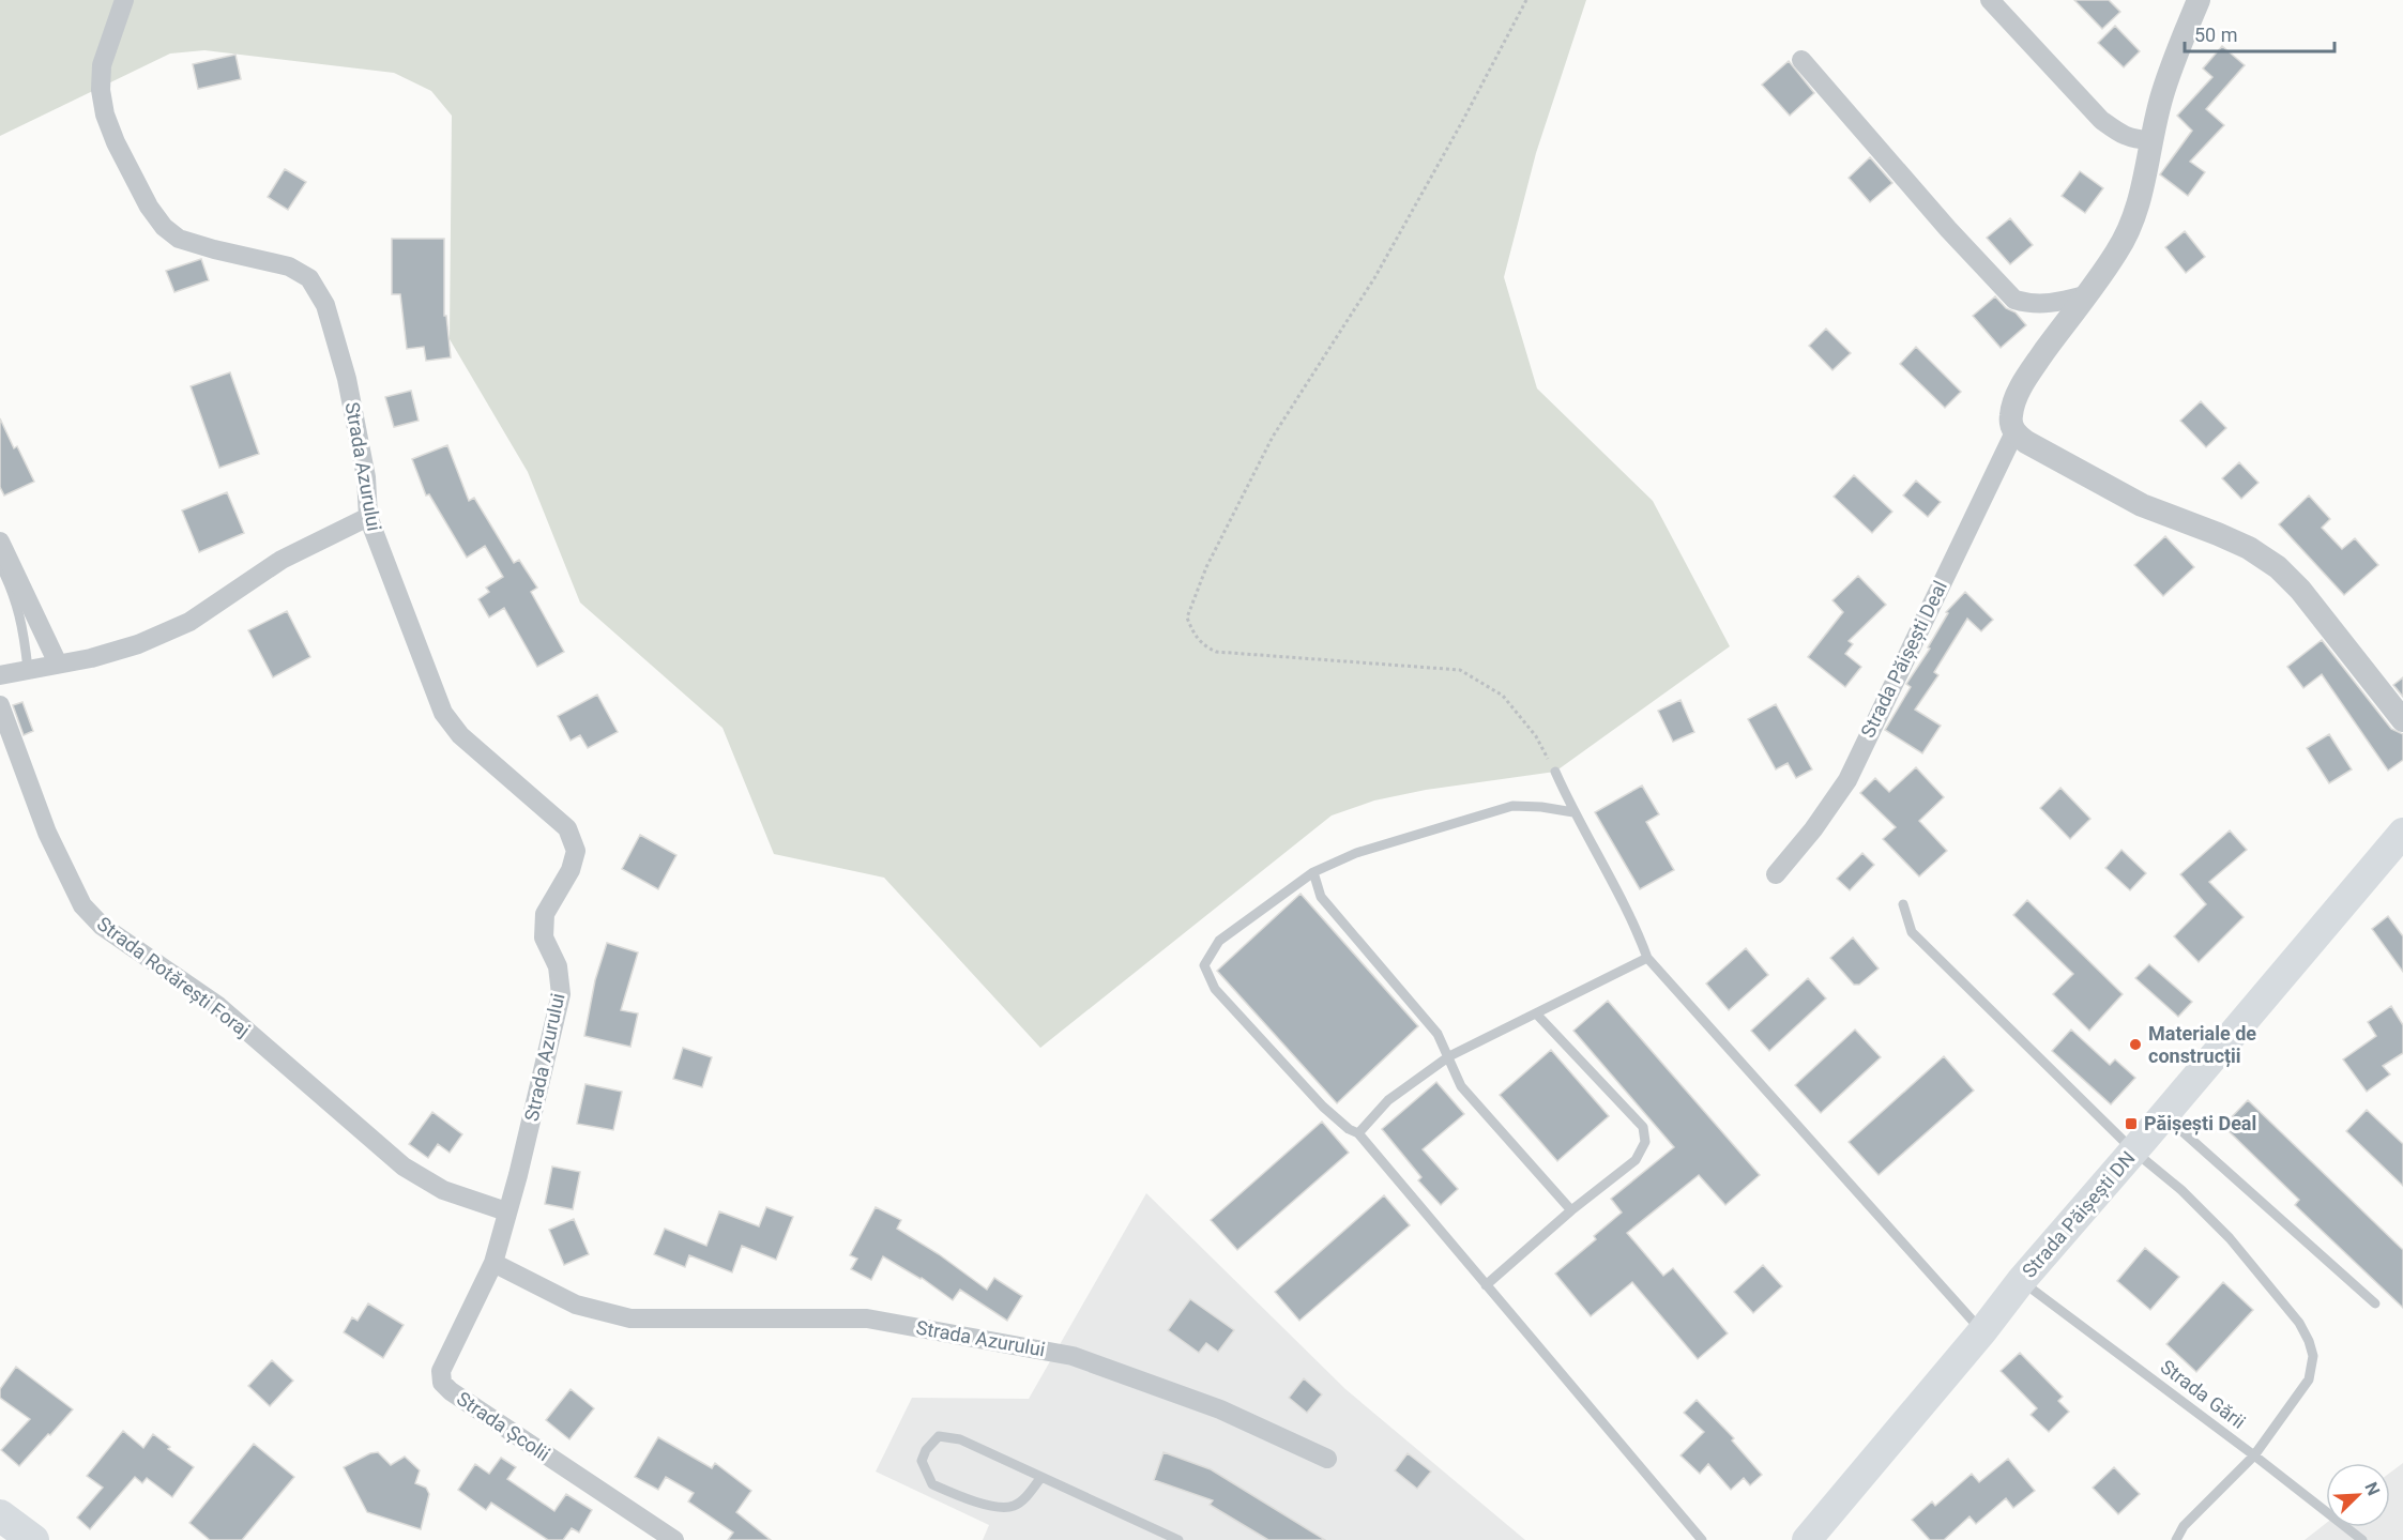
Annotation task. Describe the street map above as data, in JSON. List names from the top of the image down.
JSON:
{
  "streets": {
    "main road": ["Strada Păișești DN"],
    "street": [
      "Strada Azurului",
      "Strada Păișești Deal",
      "Strada Rotărești Foraj",
      "Strada Școlii"
    ],
    "lane": ["Strada Gării"]
  },
  "crossings": [
    ["Strada Azurului", "Strada Rotărești Foraj"],
    ["Strada Azurului", "Strada Școlii"],
    ["Strada Păișești DN", "Strada Gării"]
  ],
  "places": {
    "other": ["Materiale de construcții"],
    "transit": ["Păișești Deal"]
  },
  "scale_bar": "50 m",
  "north": "top right"
}
